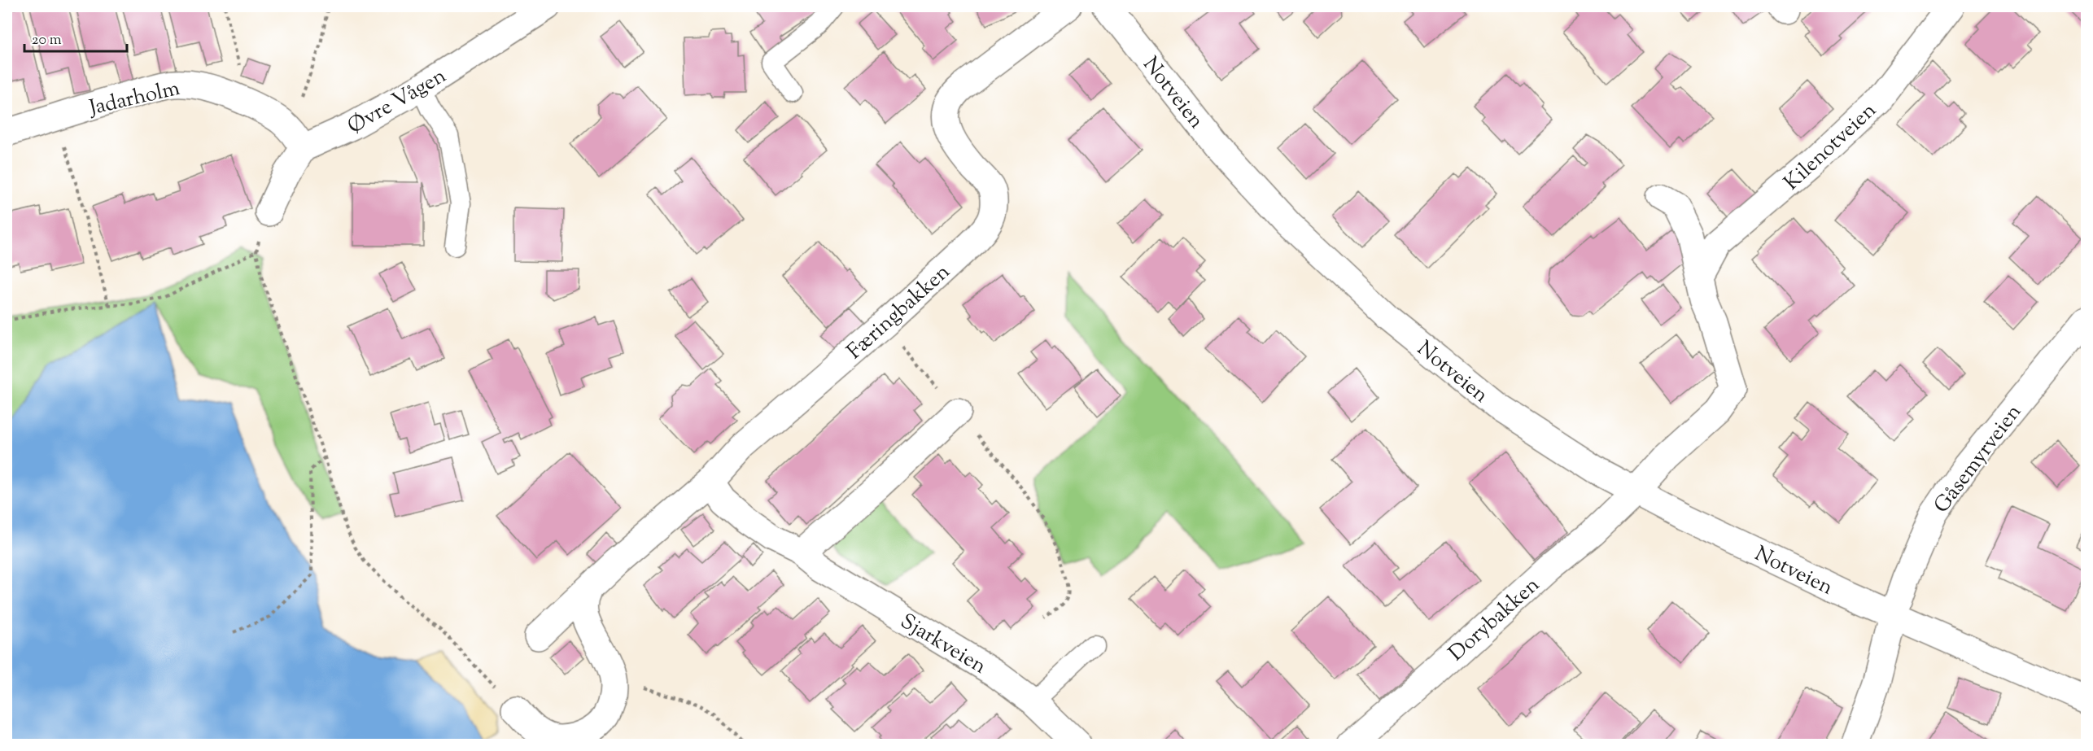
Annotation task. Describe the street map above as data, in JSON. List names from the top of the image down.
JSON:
{
  "streets": {
    "street": [
      "Notveien",
      "Jadarholm",
      "Øvre Vågen",
      "Kilenotveien",
      "Færingbakken",
      "Gåsemyrveien",
      "Dorybakken",
      "Sjarkveien"
    ]
  },
  "crossings": [
    ["Notveien", "Gåsemyrveien"],
    ["Notveien", "Dorybakken"],
    ["Jadarholm", "Øvre Vågen"],
    ["Færingbakken", "Sjarkveien"]
  ],
  "scale_bar": "20 m"
}
